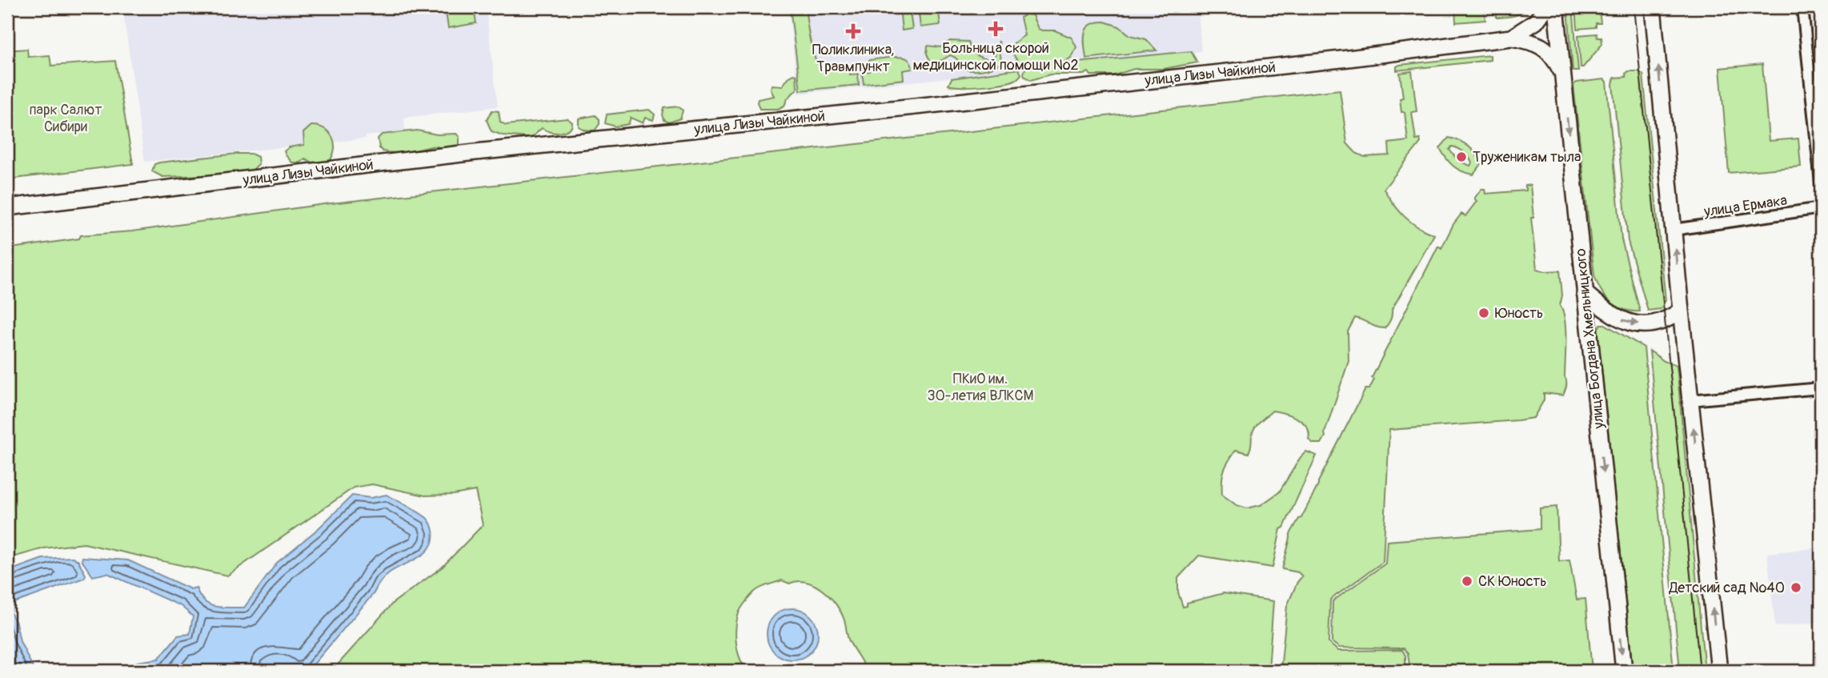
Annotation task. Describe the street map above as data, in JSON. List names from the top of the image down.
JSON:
{
  "streets": {
    "main road": ["улица Лизы Чайкиной", "улица Богдана Хмельницкого"],
    "street": ["улица Ермака"]
  },
  "parks": ["парк Салют Сибири", "ПКиО им. 30-летия ВЛКСМ"],
  "places": {
    "health": ["Больница скорой медицинской помощи №2", "Поликлиника, Травмпункт"],
    "other": [
      "Труженикам тыла",
      "Юность",
      "СК Юность",
      "Детский сад №40"
    ]
  }
}
